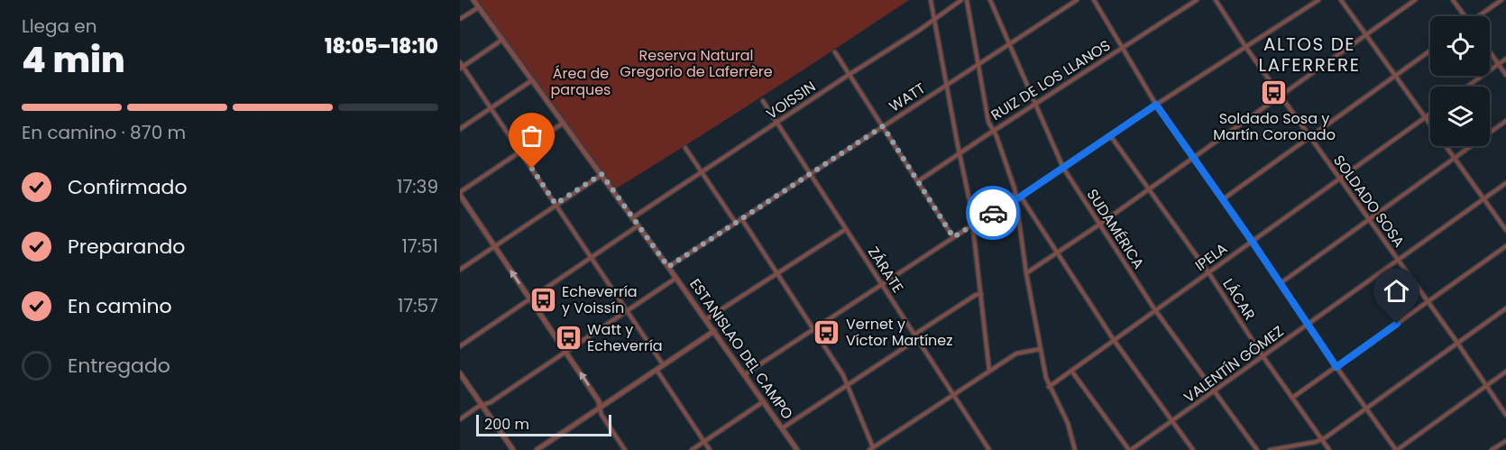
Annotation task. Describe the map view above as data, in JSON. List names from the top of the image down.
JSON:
{
  "streets": {
    "street": [
      "RUIZ DE LOS LLANOS",
      "WATT",
      "VOISSIN",
      "SOLDADO SOSA",
      "SUDAMÉRICA",
      "IPELA",
      "ZÁRATE",
      "LÁCAR",
      "ESTANISLAO DEL CAMPO",
      "VALENTÍN GÓMEZ"
    ]
  },
  "crossings": [
    ["RUIZ DE LOS LLANOS", "SUDAMÉRICA"],
    ["WATT", "SUDAMÉRICA"],
    ["WATT", "ZÁRATE"],
    ["WATT", "ESTANISLAO DEL CAMPO"],
    ["VOISSIN", "ZÁRATE"],
    ["VOISSIN", "ESTANISLAO DEL CAMPO"],
    ["SOLDADO SOSA", "IPELA"],
    ["SOLDADO SOSA", "VALENTÍN GÓMEZ"],
    ["SUDAMÉRICA", "IPELA"],
    ["SUDAMÉRICA", "VALENTÍN GÓMEZ"],
    ["IPELA", "LÁCAR"],
    ["LÁCAR", "VALENTÍN GÓMEZ"]
  ],
  "districts": ["ALTOS DE LAFERRERE"],
  "parks": ["Reserva Natural Gregorio de Laferrère", "Área de parques"],
  "places": {
    "bus stop": [
      "Soldado Sosa y Martín Coronado",
      "Echeverría y Voissín",
      "Vernet y Víctor Martínez",
      "Watt y Echeverría"
    ]
  },
  "scale_bar": "200 m",
  "page": {
    "heading": ["4 min", "Llega en", "18:05–18:10"],
    "bar": "En camino · 870 m",
    "list": [
      ["Confirmado", "17:39"],
      ["Preparando", "17:51"],
      ["En camino", "17:57"],
      "Entregado"
    ],
    "scale": "200 m"
  }
}
